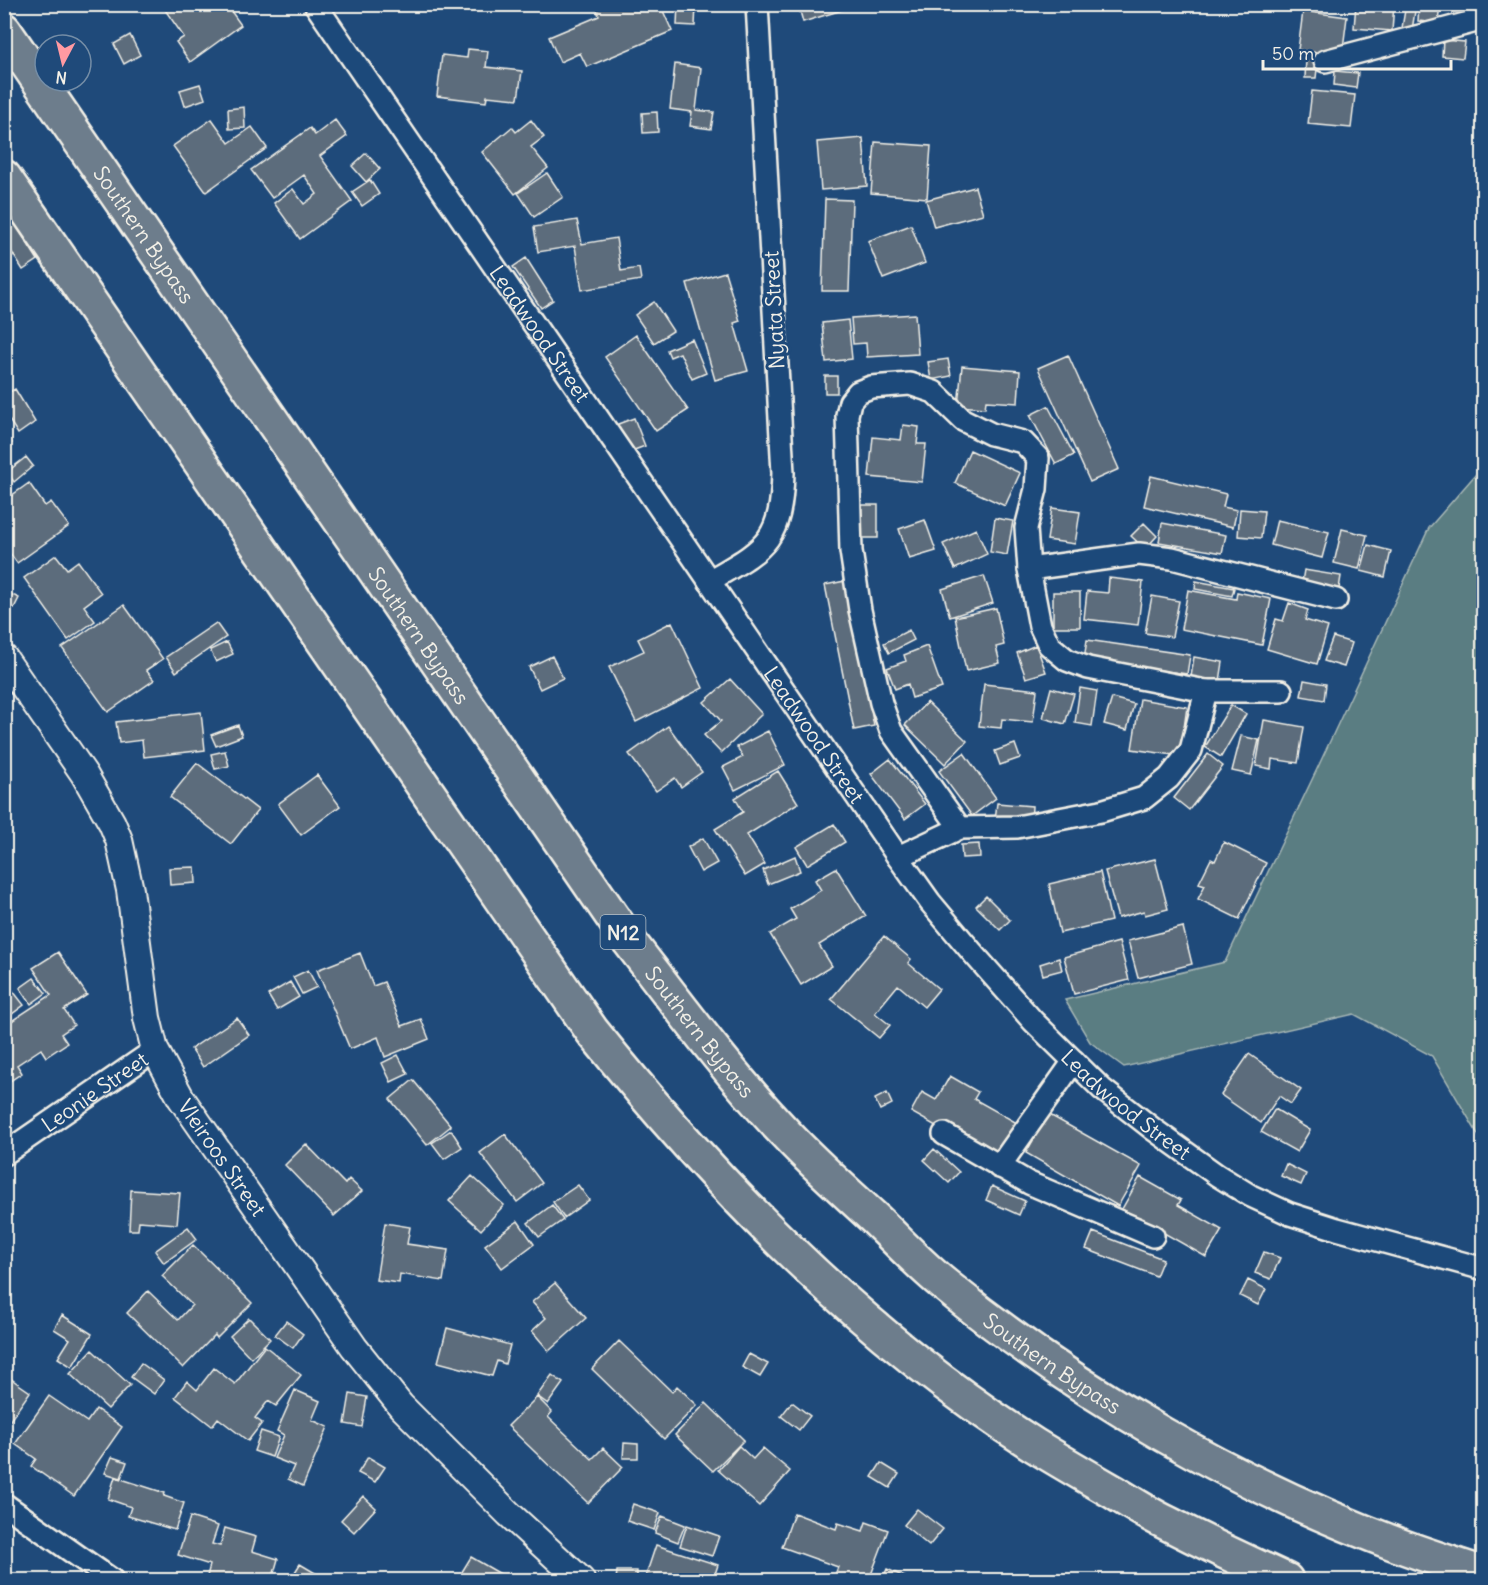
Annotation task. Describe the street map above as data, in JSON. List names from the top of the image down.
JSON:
{
  "streets": {
    "highway": ["Southern Bypass", "N12"],
    "street": [
      "Nyata Street",
      "Leadwood Street",
      "Leonie Street",
      "Vleiroos Street"
    ]
  },
  "crossings": [
    ["Nyata Street", "Leadwood Street"],
    ["Leonie Street", "Vleiroos Street"]
  ],
  "scale_bar": "50 m",
  "north": "bottom"
}
